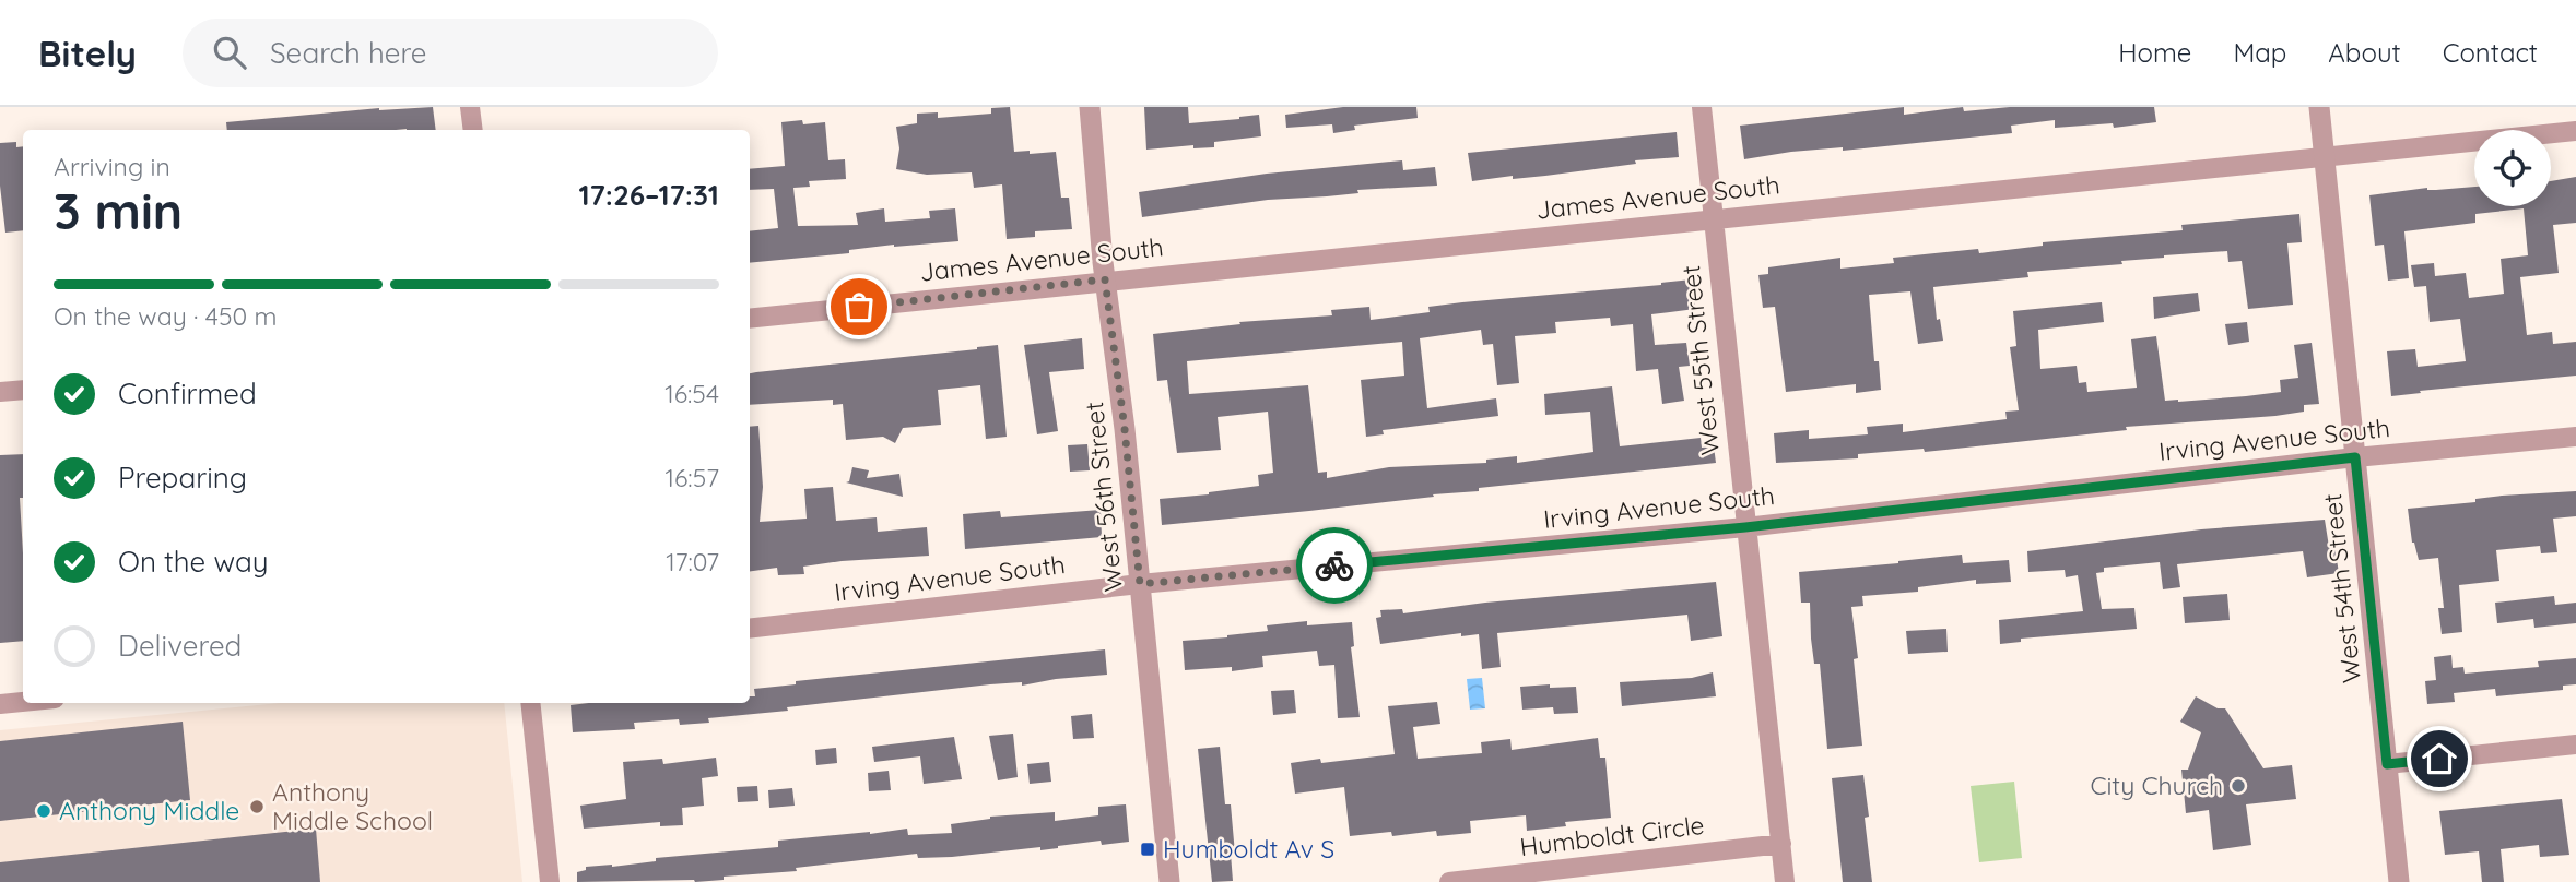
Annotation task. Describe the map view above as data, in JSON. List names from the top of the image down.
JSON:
{
  "streets": {
    "street": [
      "James Avenue South",
      "West 55th Street",
      "Irving Avenue South",
      "West 56th Street",
      "West 54th Street",
      "Humboldt Circle"
    ]
  },
  "crossings": [
    ["James Avenue South", "West 55th Street"],
    ["James Avenue South", "West 56th Street"],
    ["James Avenue South", "West 54th Street"],
    ["West 55th Street", "Irving Avenue South"],
    ["West 55th Street", "Humboldt Circle"],
    ["Irving Avenue South", "West 56th Street"],
    ["Irving Avenue South", "West 54th Street"]
  ],
  "places": {
    "other": ["City Church", "Anthony Middle School", "Anthony Middle"],
    "transit": ["Humboldt Av S"]
  },
  "page": {
    "header": "Bitely",
    "search": "Search here",
    "nav": [
      "Home",
      "Map",
      "About",
      "Contact"
    ],
    "heading": ["3 min", "Arriving in", "17:26–17:31"],
    "bar": "On the way · 450 m",
    "list": [
      ["Confirmed", "16:54"],
      ["Preparing", "16:57"],
      ["On the way", "17:07"],
      "Delivered"
    ]
  }
}
